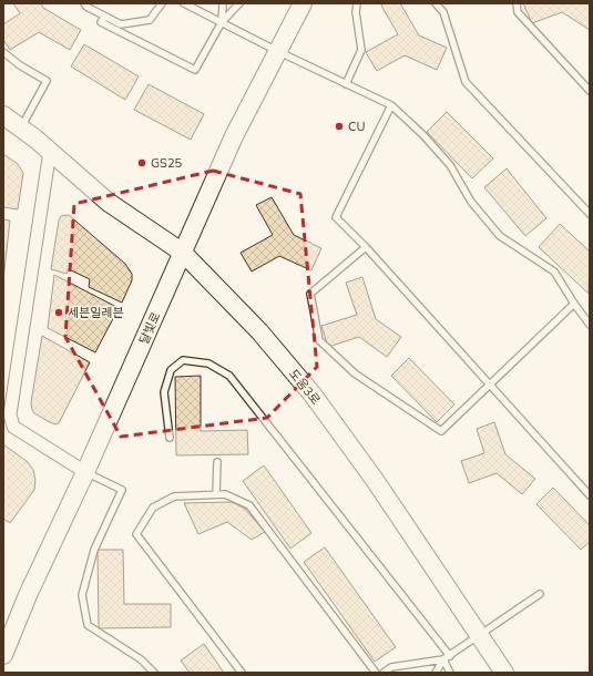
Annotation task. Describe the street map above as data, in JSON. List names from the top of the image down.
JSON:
{
  "streets": {
    "street": ["달빛로", "도움3로"]
  },
  "crossings": [
    ["달빛로", "도움3로"]
  ],
  "places": ["CU", "GS25", "세븐일레븐"]
}
